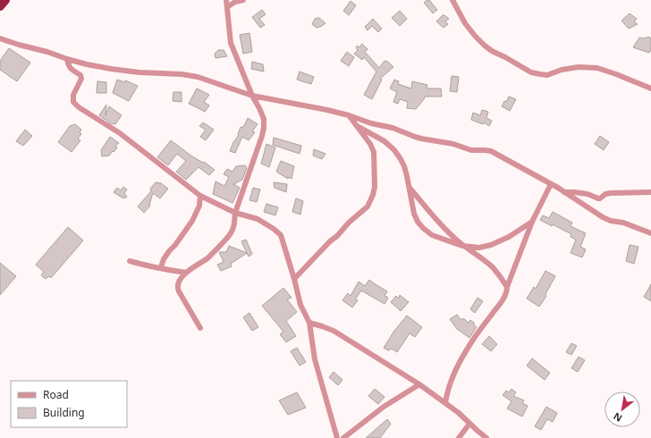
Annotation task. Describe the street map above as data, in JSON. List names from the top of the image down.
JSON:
{
  "legend": ["Road", "Building"],
  "north": "bottom left"
}
